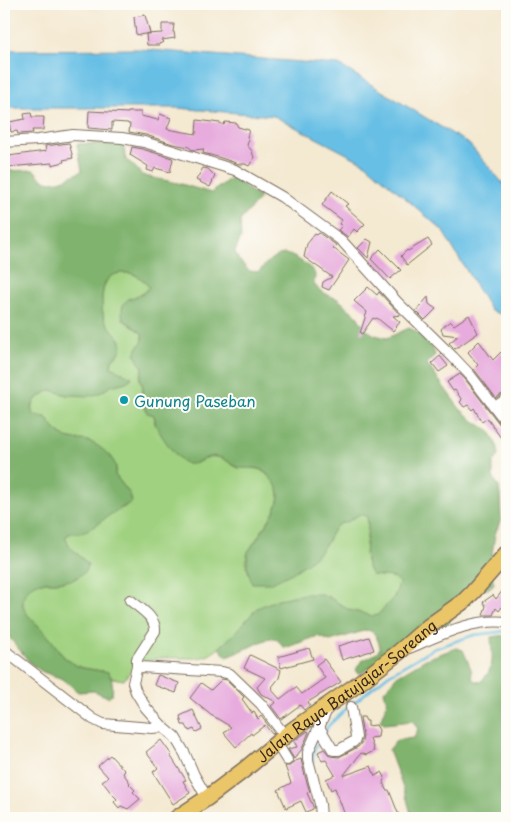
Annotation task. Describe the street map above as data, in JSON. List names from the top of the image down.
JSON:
{
  "streets": {
    "highway": ["Jalan Raya Batujajar-Soreang"]
  },
  "places": ["Gunung Paseban"]
}
